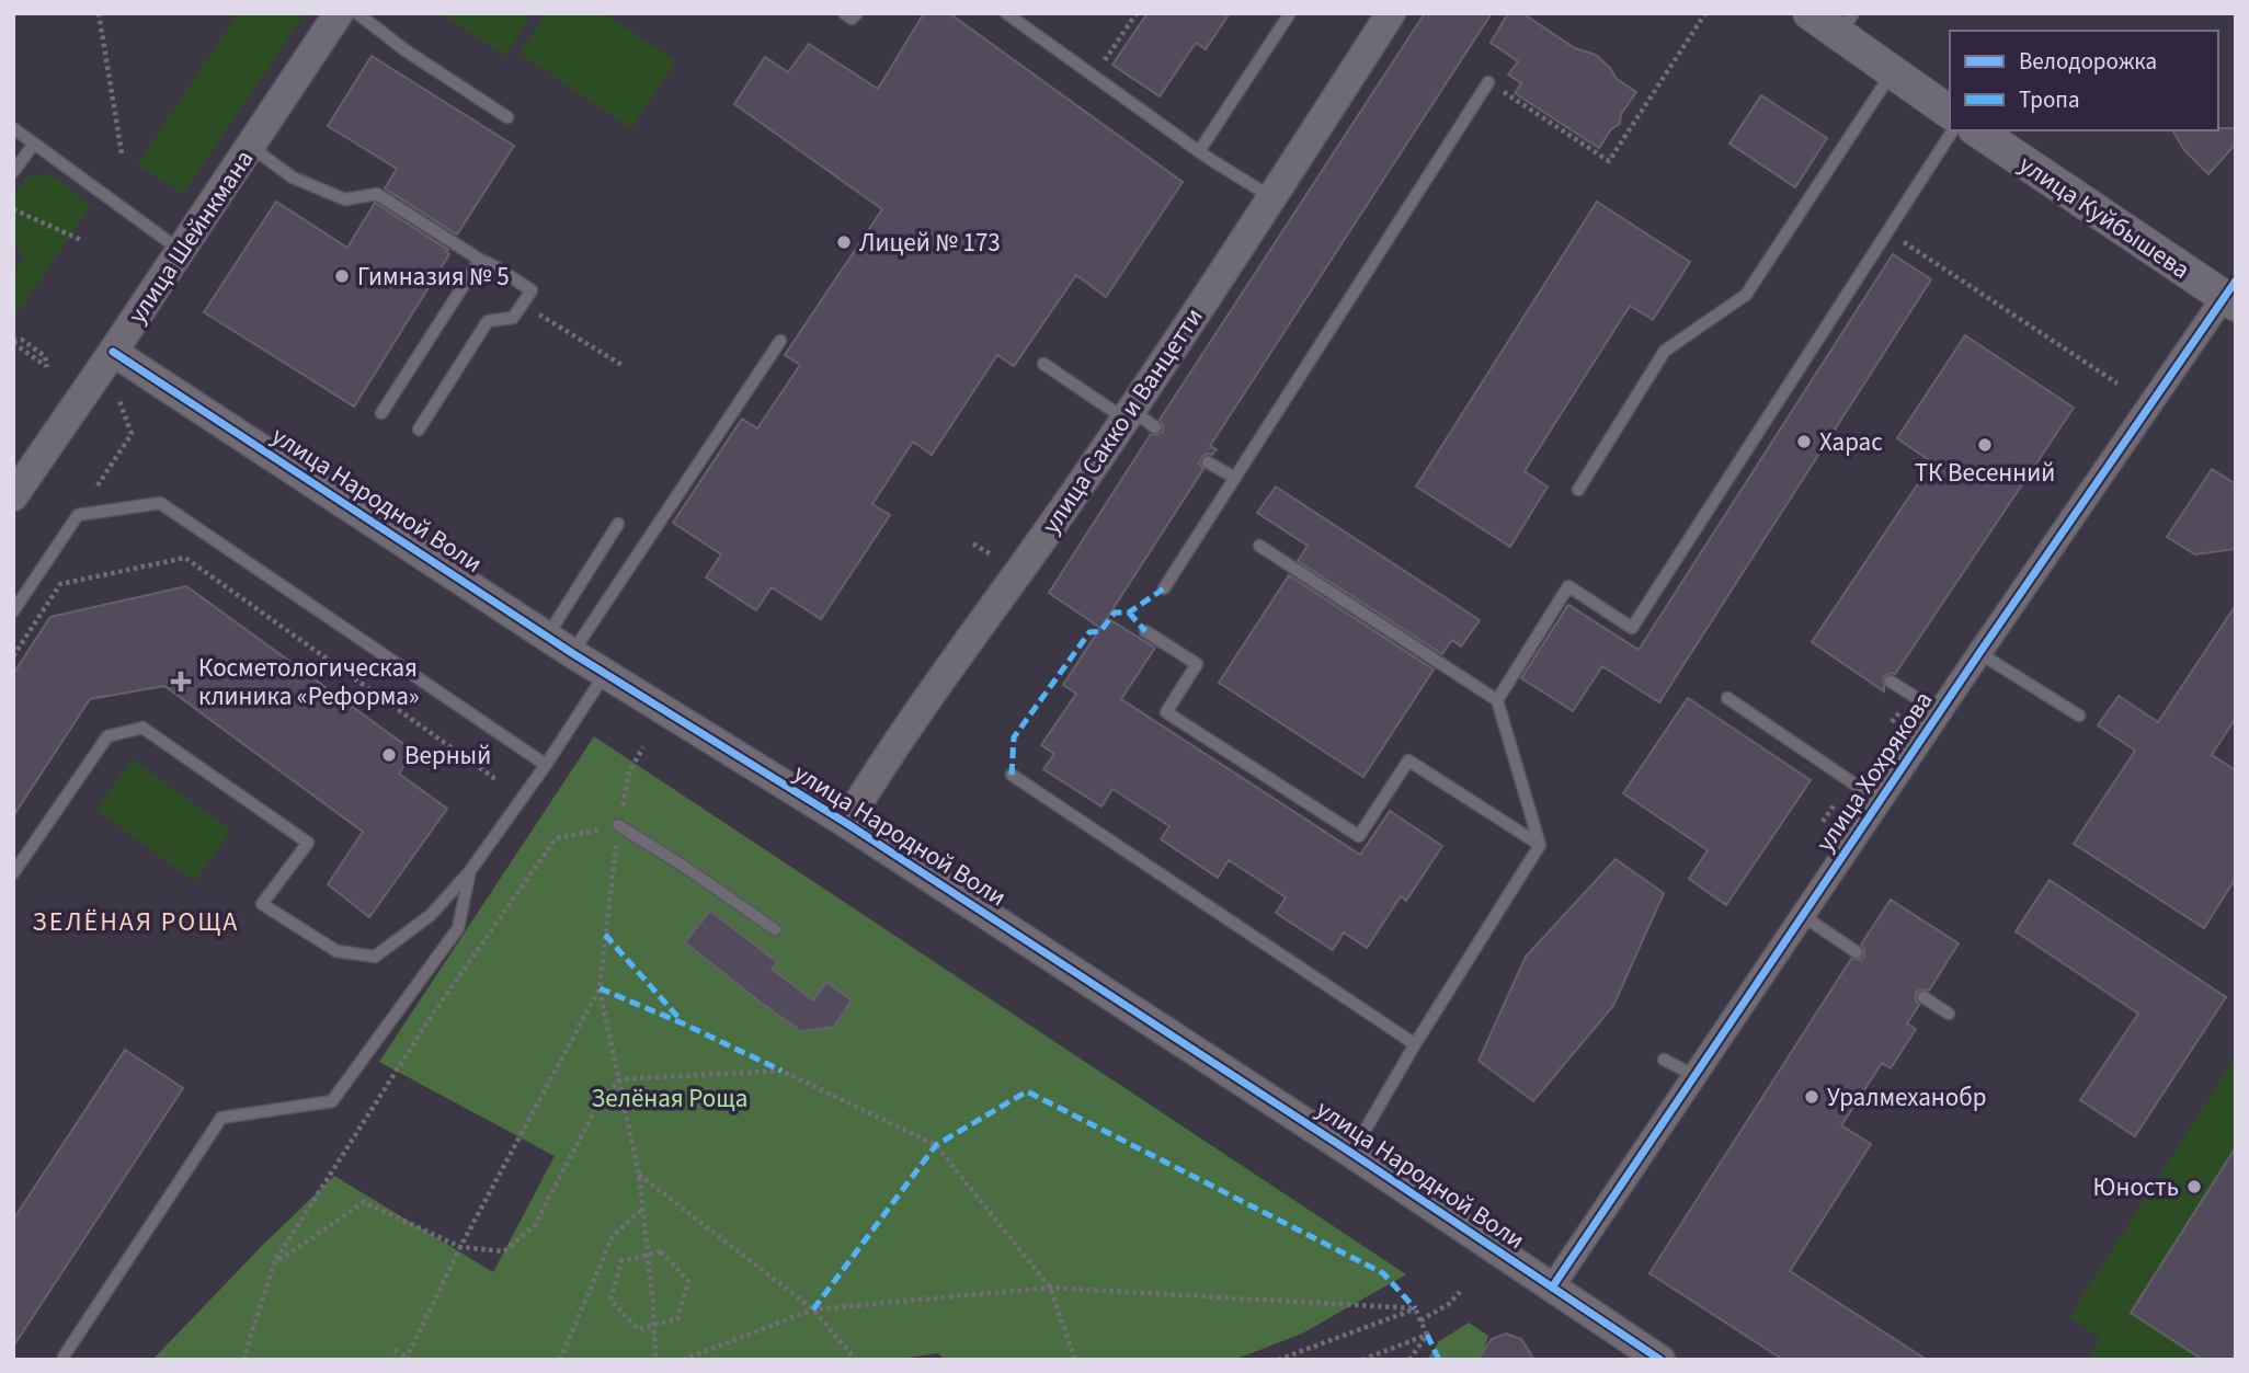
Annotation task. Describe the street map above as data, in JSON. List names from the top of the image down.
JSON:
{
  "streets": {
    "main road": ["улица Куйбышева"],
    "street": [
      "улица Шейнкмана",
      "улица Сакко и Ванцетти",
      "улица Народной Воли",
      "улица Хохрякова"
    ]
  },
  "crossings": [
    ["улица Куйбышева", "улица Хохрякова"],
    ["улица Шейнкмана", "улица Народной Воли"],
    ["улица Сакко и Ванцетти", "улица Народной Воли"],
    ["улица Народной Воли", "улица Хохрякова"]
  ],
  "districts": ["ЗЕЛЁНАЯ РОЩА"],
  "parks": ["Зелёная Роща"],
  "places": {
    "other": [
      "Лицей № 173",
      "Гимназия № 5",
      "Харас",
      "ТК Весенний",
      "Верный",
      "Уралмеханобр",
      "Юность"
    ],
    "health": ["Косметологическая клиника «Реформа»"]
  },
  "legend": ["Велодорожка", "Тропа"]
}
